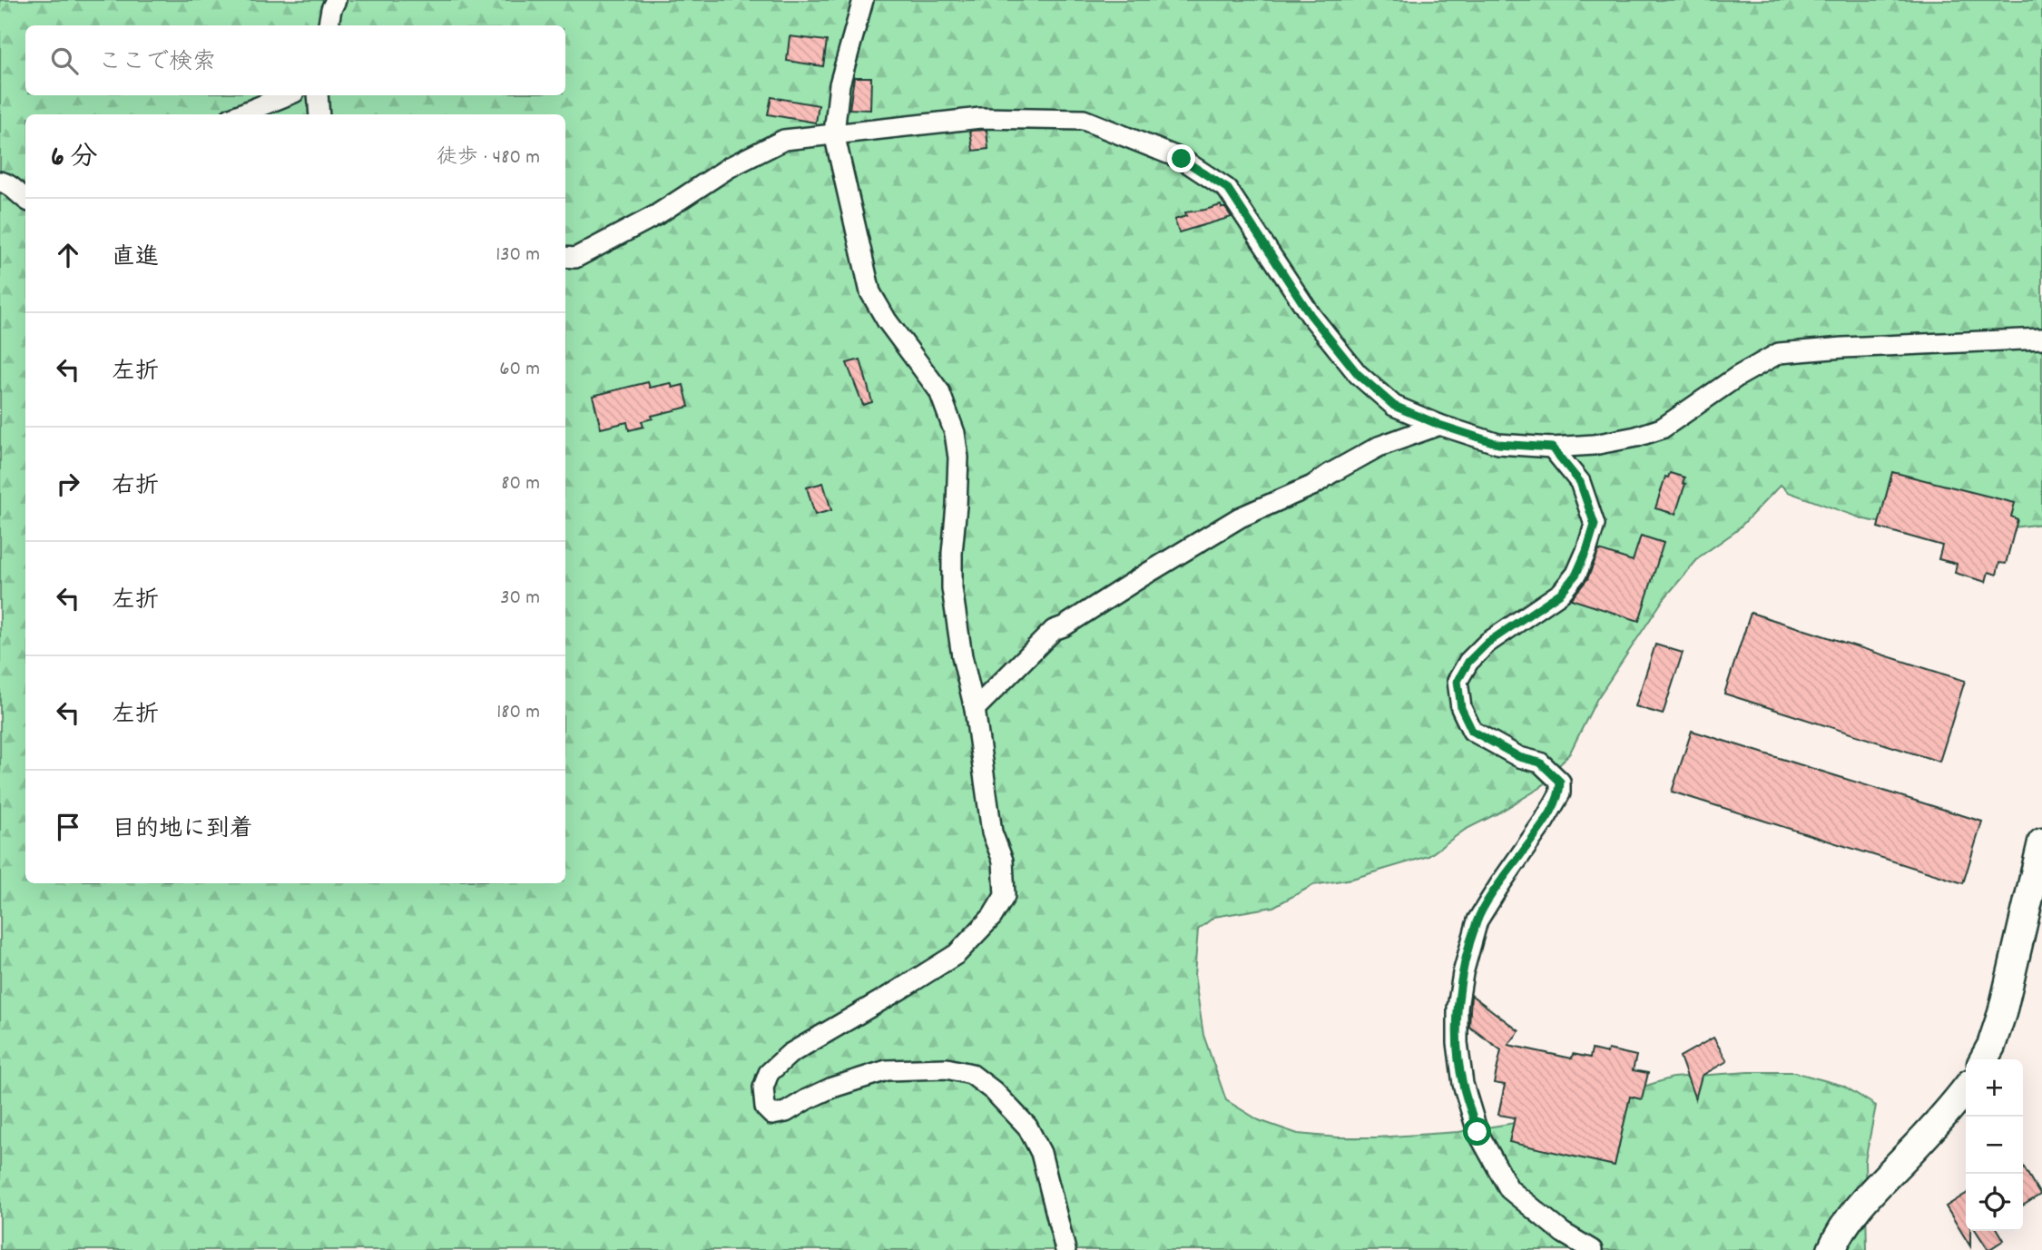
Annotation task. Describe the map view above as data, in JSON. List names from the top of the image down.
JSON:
{
  "page": {
    "search": "ここで検索",
    "heading": ["6 分", "徒歩 · 480 m"],
    "list": [
      ["直進", "130 m"],
      ["左折", "60 m"],
      ["右折", "80 m"],
      ["左折", "30 m"],
      ["左折", "180 m"],
      "目的地に到着"
    ],
    "map_buttons": ["+", "−"]
  }
}
